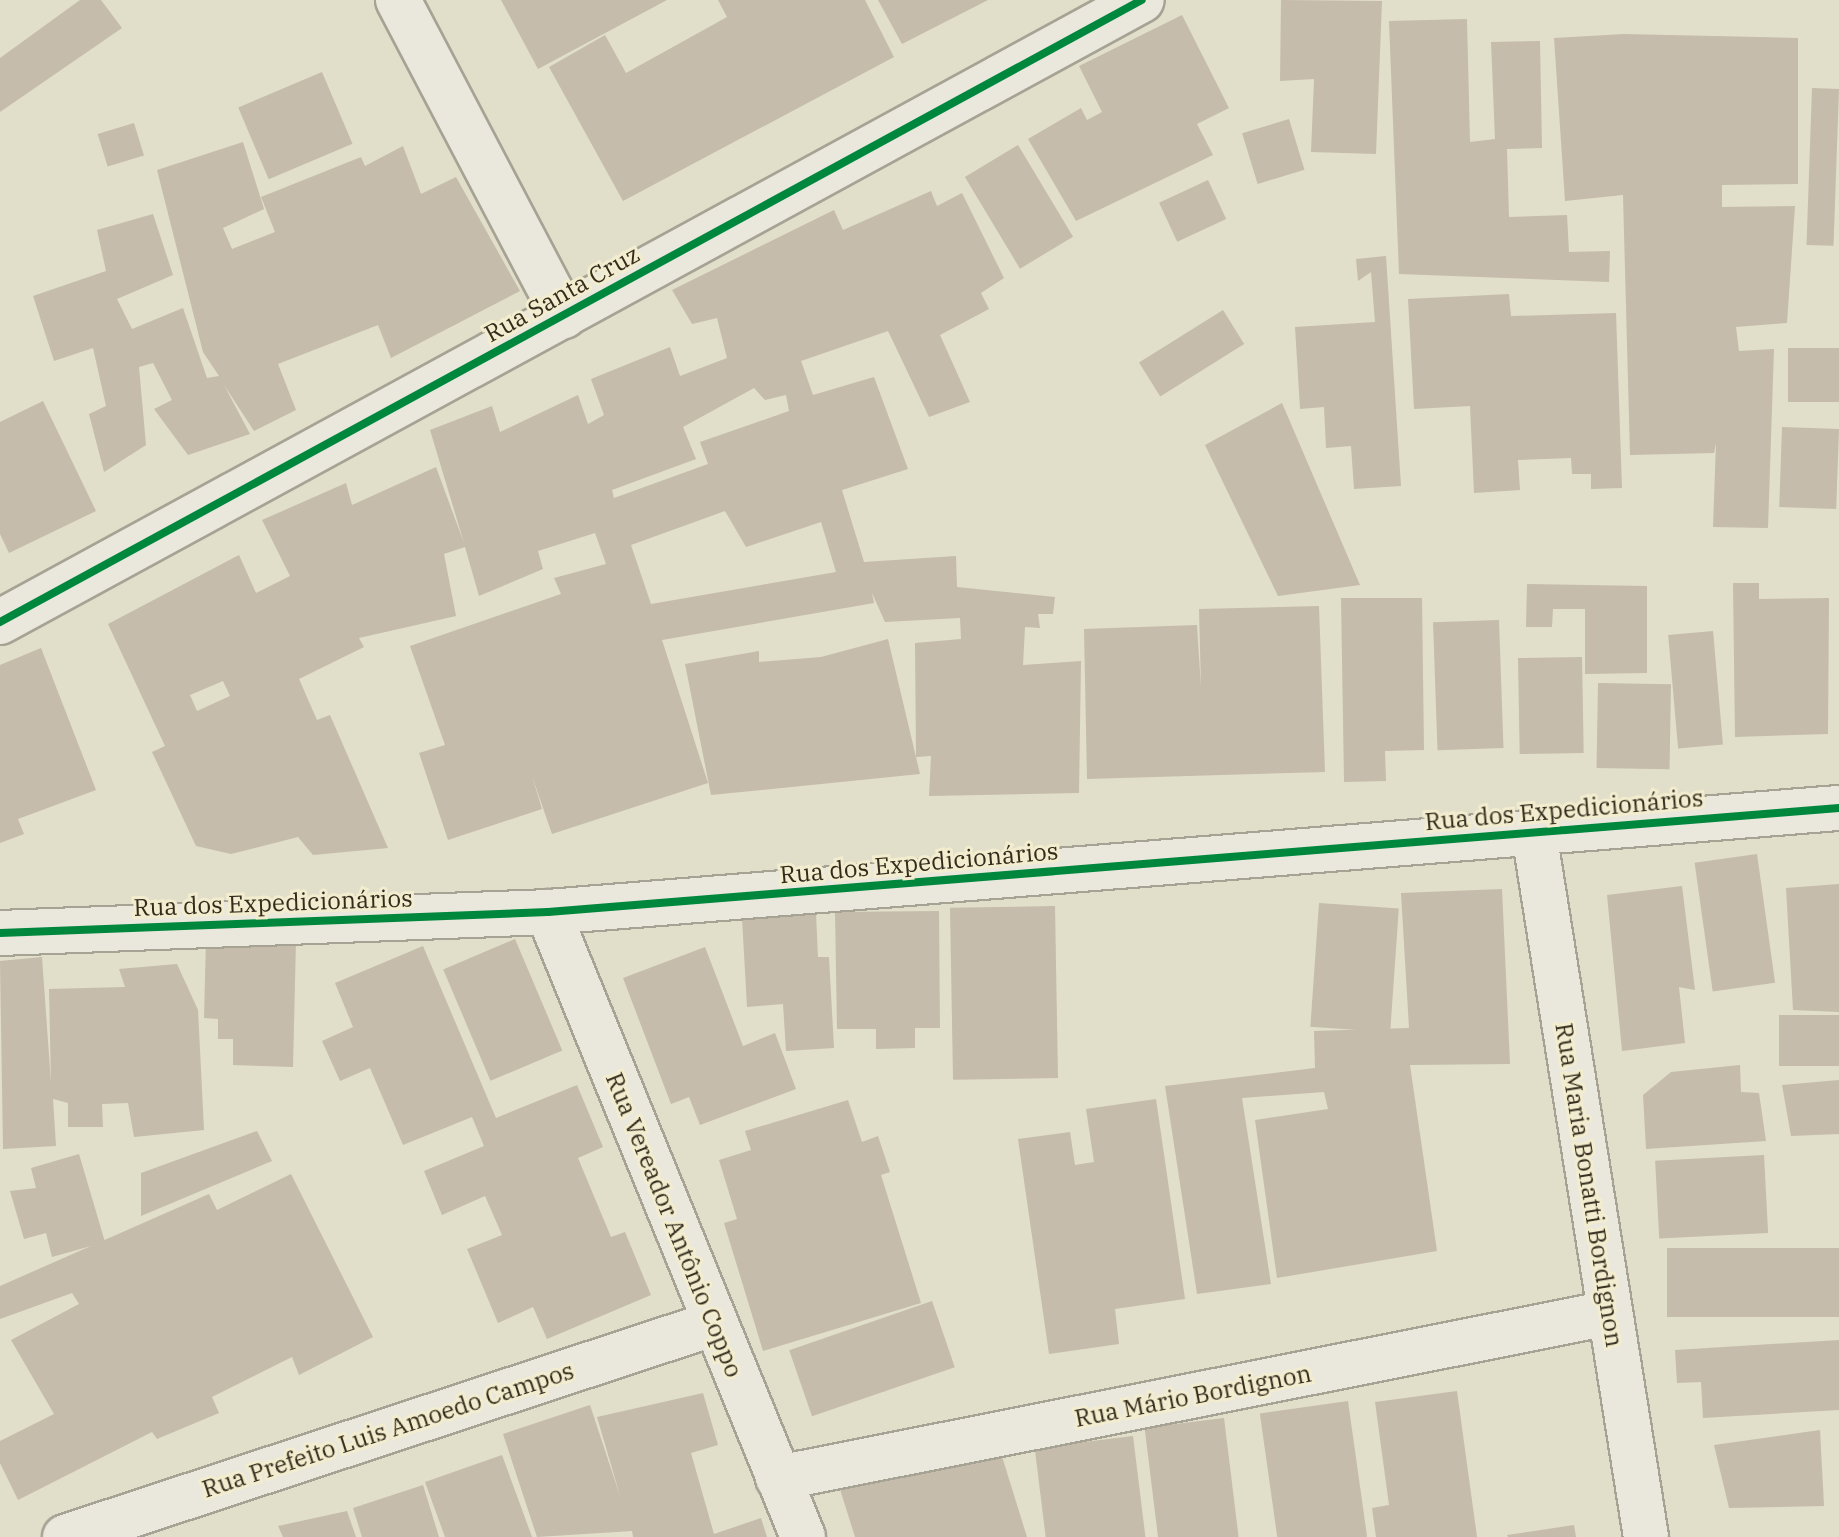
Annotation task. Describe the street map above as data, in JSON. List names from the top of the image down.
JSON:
{
  "streets": {
    "street": [
      "Rua Santa Cruz",
      "Rua dos Expedicionários",
      "Rua Maria Bonatti Bordignon",
      "Rua Vereador Antônio Coppo",
      "Rua Mário Bordignon",
      "Rua Prefeito Luis Amoedo Campos"
    ]
  },
  "crossings": [
    ["Rua dos Expedicionários", "Rua Maria Bonatti Bordignon"],
    ["Rua dos Expedicionários", "Rua Vereador Antônio Coppo"],
    ["Rua Maria Bonatti Bordignon", "Rua Mário Bordignon"],
    ["Rua Vereador Antônio Coppo", "Rua Mário Bordignon"],
    ["Rua Vereador Antônio Coppo", "Rua Prefeito Luis Amoedo Campos"]
  ]
}
